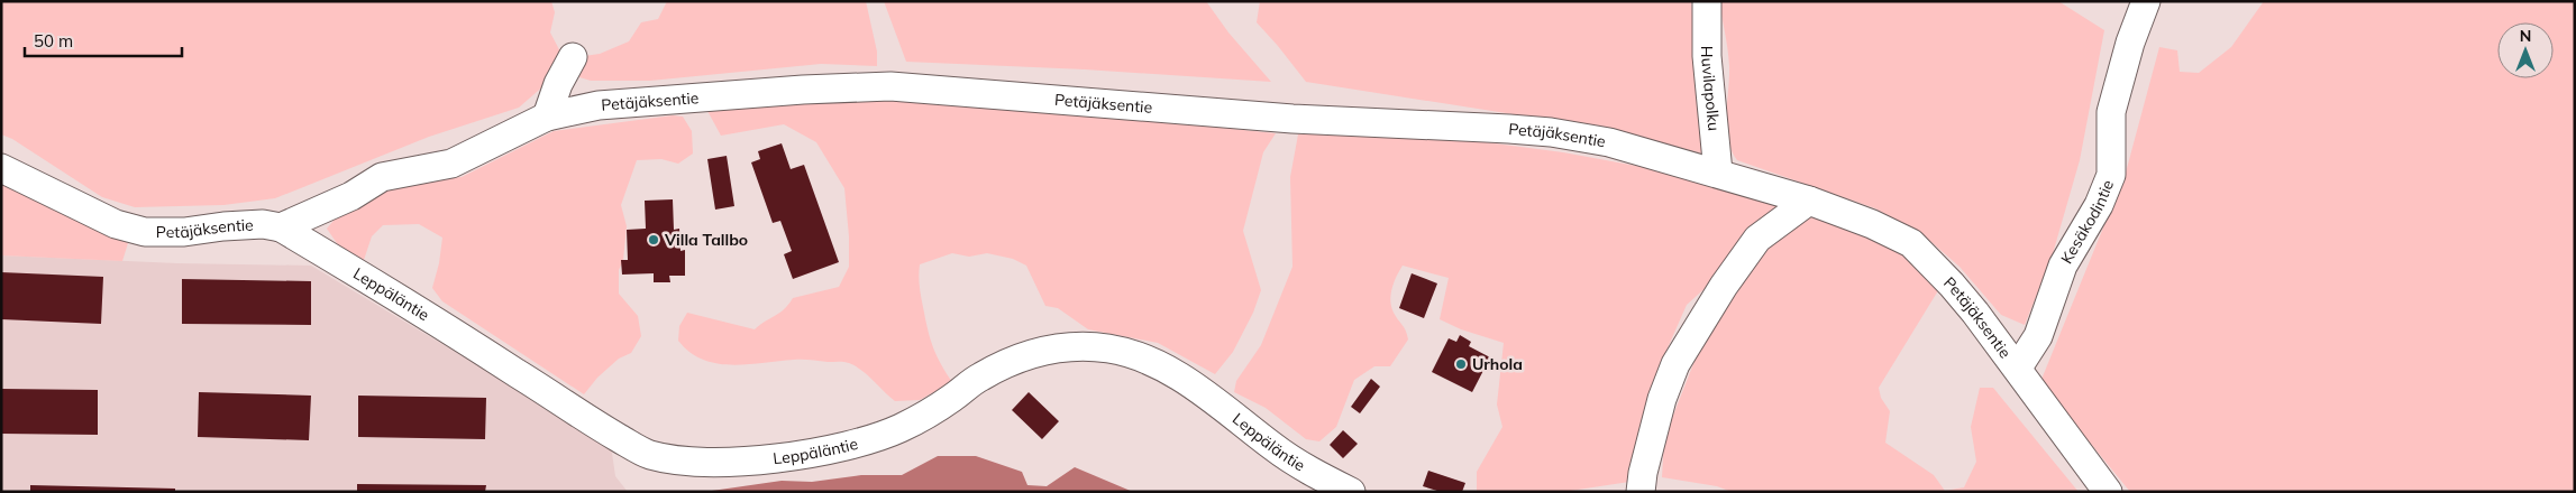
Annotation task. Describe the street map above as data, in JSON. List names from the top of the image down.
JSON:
{
  "streets": {
    "street": [
      "Huvilapolku",
      "Petäjäksentie",
      "Kesäkodintie",
      "Leppäläntie"
    ]
  },
  "crossings": [
    ["Huvilapolku", "Petäjäksentie"],
    ["Petäjäksentie", "Kesäkodintie"],
    ["Petäjäksentie", "Leppäläntie"]
  ],
  "places": ["Villa Tallbo", "Urhola"],
  "scale_bar": "50 m",
  "north": "top"
}
